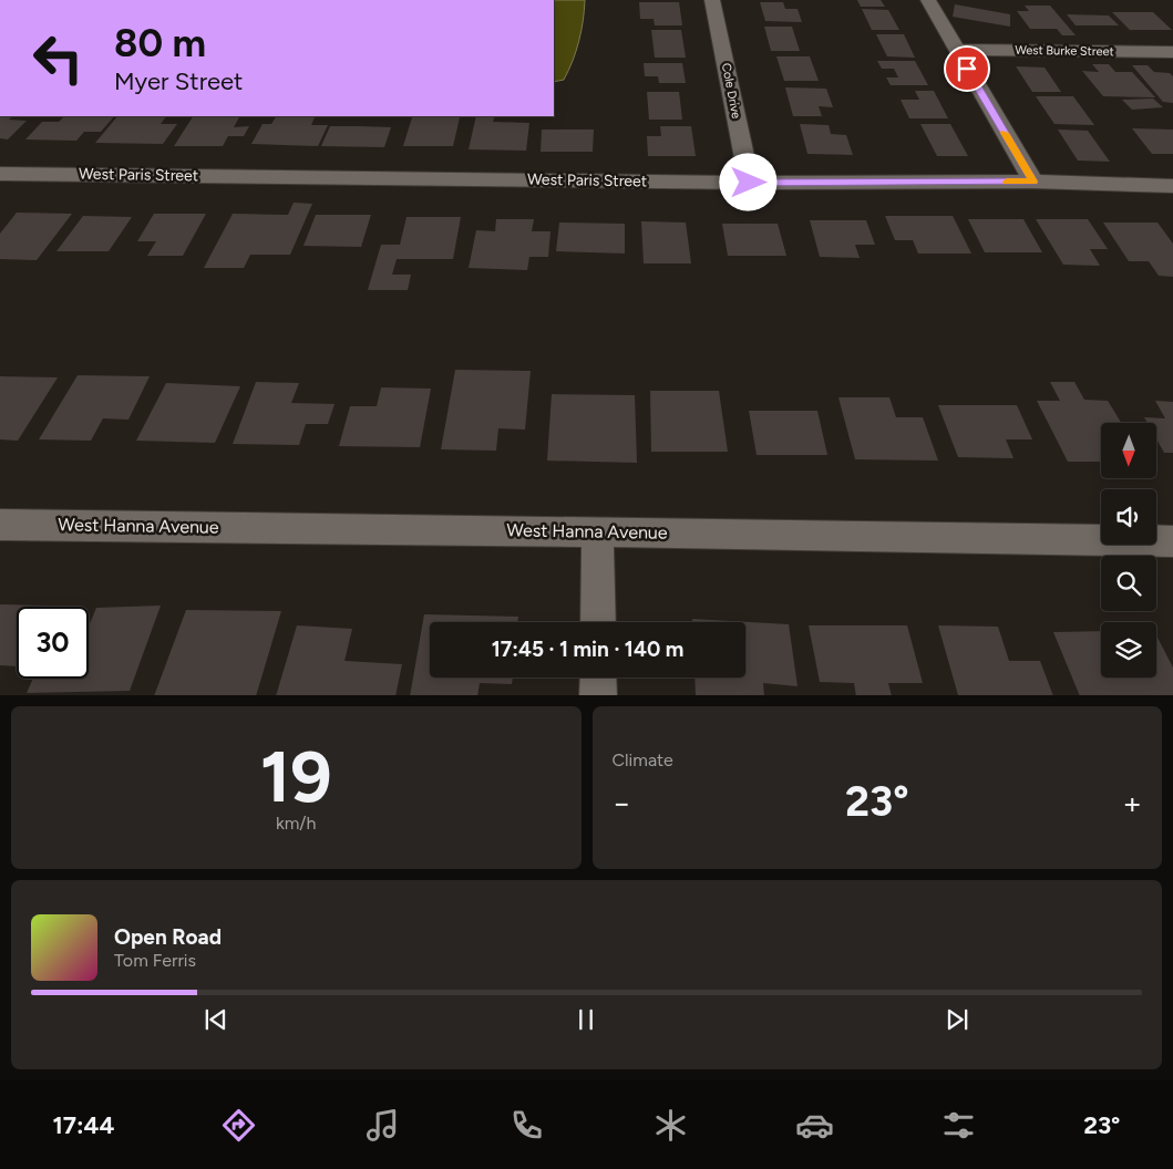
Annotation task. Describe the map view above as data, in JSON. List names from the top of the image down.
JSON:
{
  "streets": {
    "street": [
      "West Burke Street",
      "Cole Drive",
      "West Paris Street",
      "West Hanna Avenue"
    ]
  },
  "crossings": [
    ["Cole Drive", "West Paris Street"]
  ],
  "north": "bottom",
  "page": {
    "turn": ["80 m", "Myer Street"],
    "limit": "30",
    "trip": "17:45 · 1 min · 140 m",
    "tile": [
      ["19", "km/h"],
      "Climate"
    ],
    "heat": ["−", "23°", "+"],
    "song": ["Open Road", "Tom Ferris"],
    "tabs": ["17:44", "23°"]
  }
}
